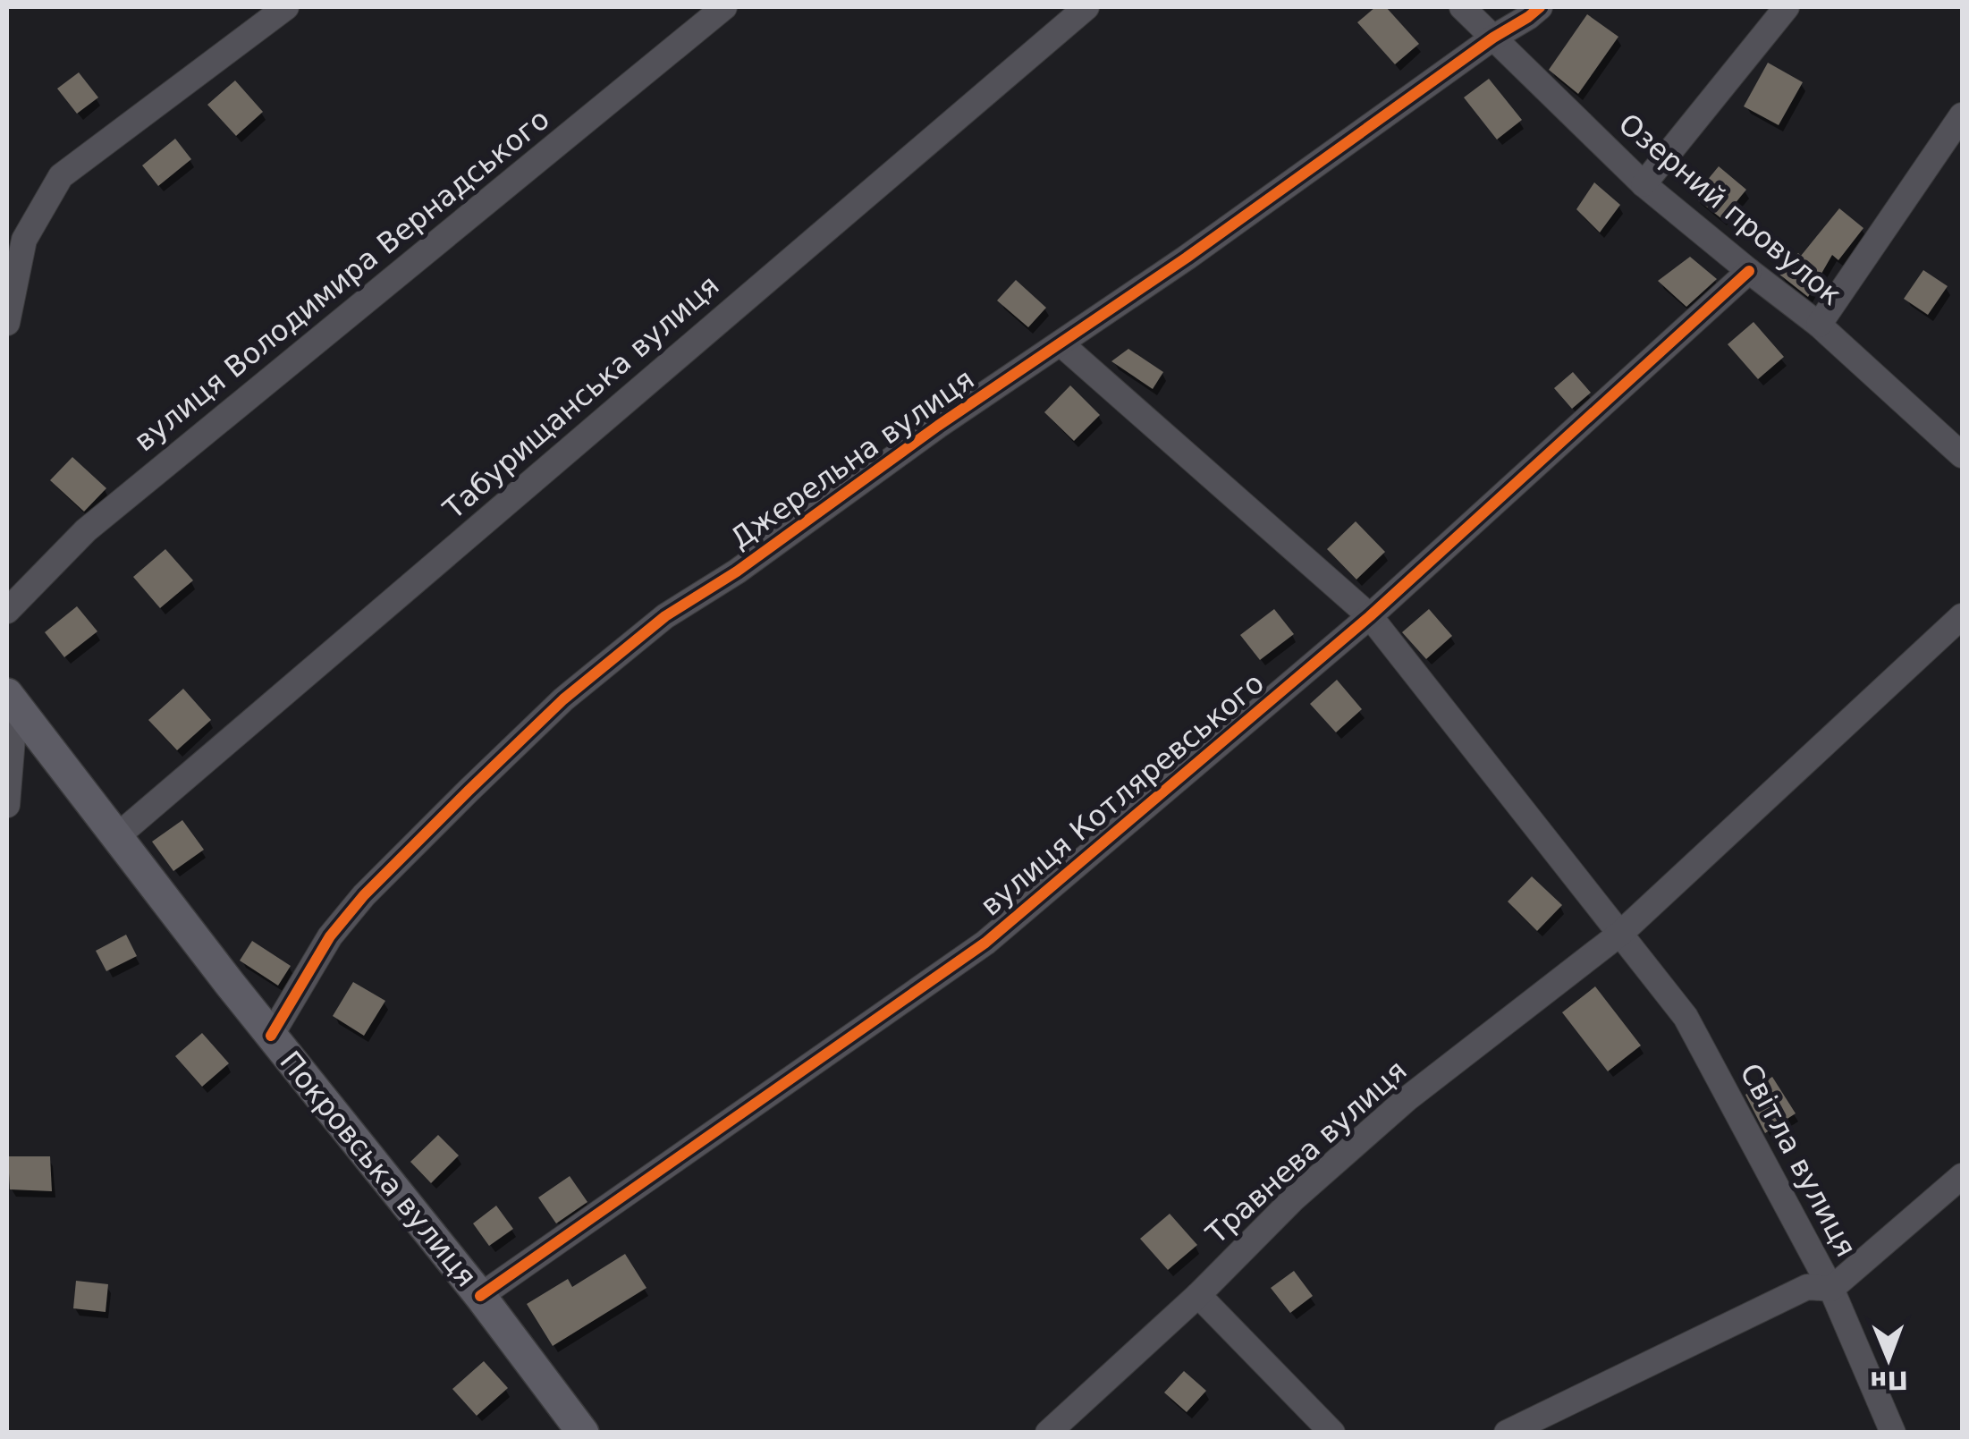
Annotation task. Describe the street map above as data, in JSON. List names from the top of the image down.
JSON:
{
  "streets": {
    "main road": ["Покровська вулиця"],
    "street": [
      "Озерний провулок",
      "вулиця Володимира Вернадського",
      "Табурищанська вулиця",
      "Джерельна вулиця",
      "вулиця Котляревського",
      "Травнева вулиця",
      "Світла вулиця"
    ]
  },
  "crossings": [
    ["Озерний провулок", "Джерельна вулиця"],
    ["Озерний провулок", "вулиця Котляревського"],
    ["Табурищанська вулиця", "Покровська вулиця"],
    ["Джерельна вулиця", "Покровська вулиця"],
    ["вулиця Котляревського", "Покровська вулиця"],
    ["Травнева вулиця", "Світла вулиця"]
  ],
  "north": "bottom"
}
